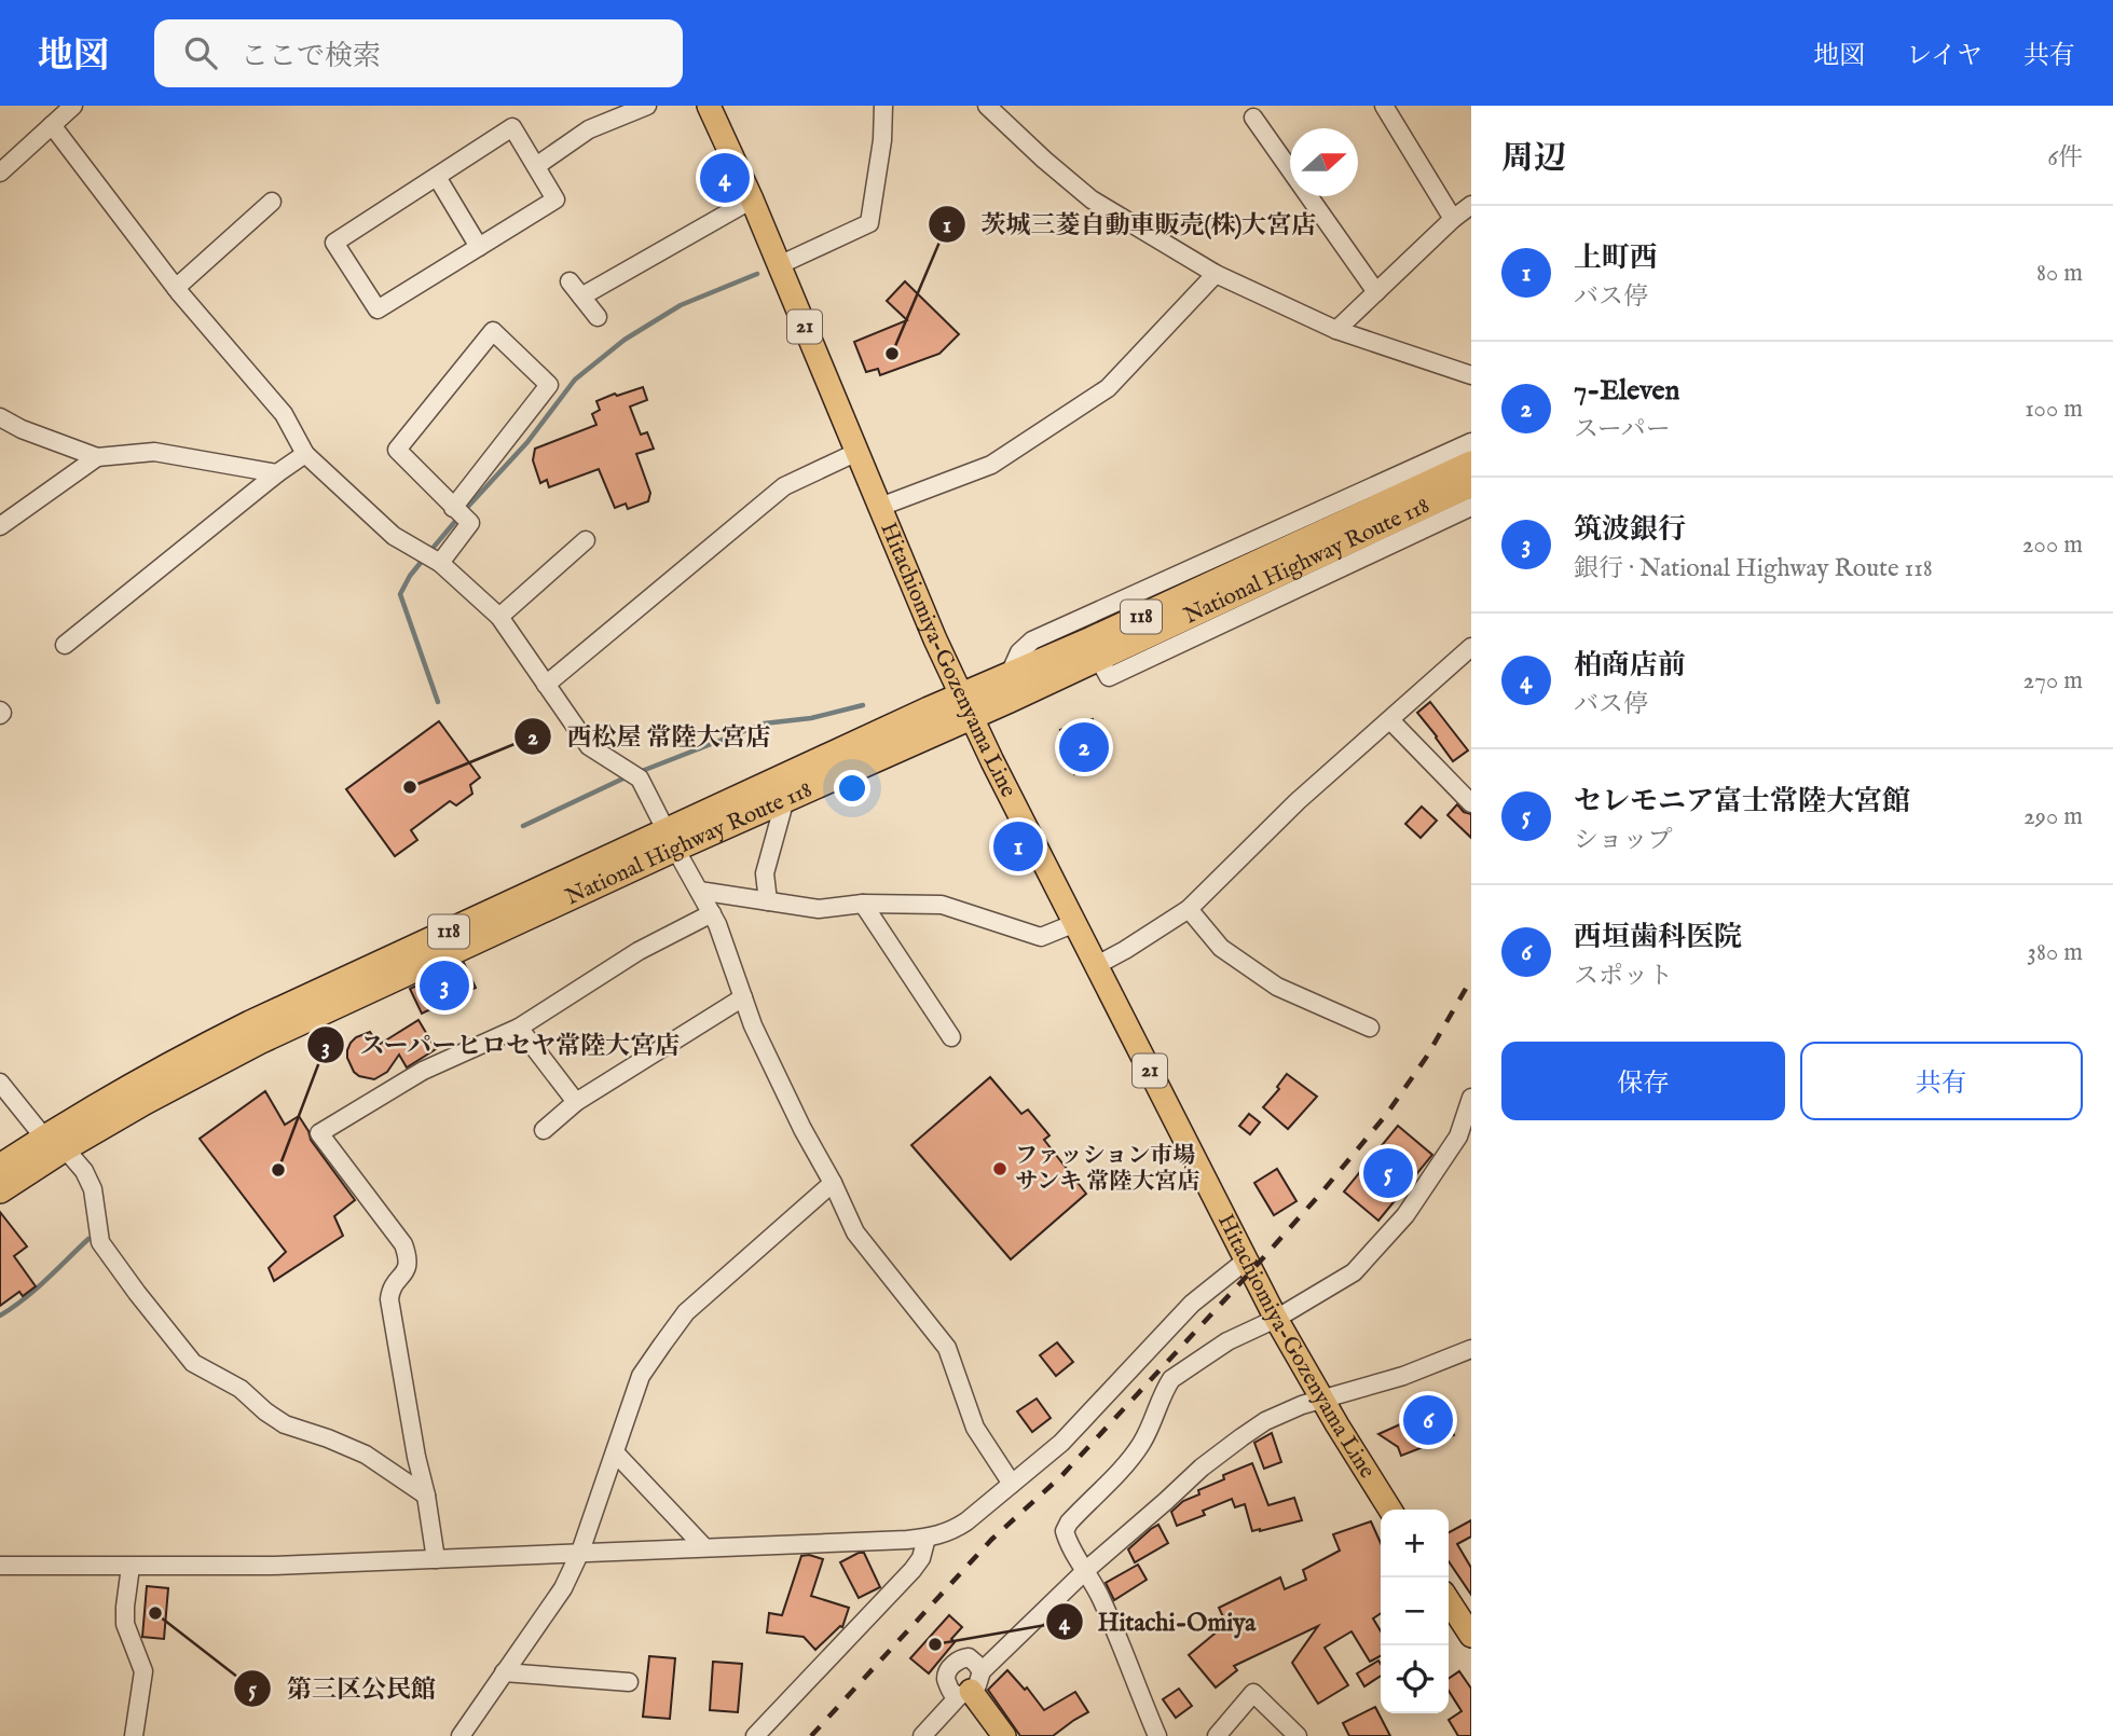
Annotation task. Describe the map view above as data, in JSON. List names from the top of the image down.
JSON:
{
  "streets": {
    "highway": ["National Highway Route 118", "118"],
    "main road": ["21", "Hitachiomiya-Gozenyama Line"]
  },
  "crossings": [
    ["National Highway Route 118", "Hitachiomiya-Gozenyama Line"]
  ],
  "places": [
    "茨城三菱自動車販売(株)大宮店",
    "西松屋 常陸大宮店",
    "ファッション市場 サンキ 常陸大宮店",
    "スーパーヒロセヤ常陸大宮店",
    "第三区公民館",
    "Hitachi-Omiya"
  ],
  "north": "right",
  "page": {
    "header": "地図",
    "search": "ここで検索",
    "nav": ["地図", "レイヤ", "共有"],
    "heading": ["周辺", "6件"],
    "pins": [
      "4",
      "2",
      "1",
      "3",
      "5",
      "6"
    ],
    "list": [
      {
        "mark": "1",
        "name": "上町西",
        "note": "バス停",
        "value": "80 m"
      },
      {
        "mark": "2",
        "name": "7-Eleven",
        "note": "スーパー",
        "value": "100 m"
      },
      {
        "mark": "3",
        "name": "筑波銀行",
        "note": "銀行 · National Highway Route 118",
        "value": "200 m"
      },
      {
        "mark": "4",
        "name": "柏商店前",
        "note": "バス停",
        "value": "270 m"
      },
      {
        "mark": "5",
        "name": "セレモニア富士常陸大宮館",
        "note": "ショップ",
        "value": "290 m"
      },
      {
        "mark": "6",
        "name": "西垣歯科医院",
        "note": "スポット",
        "value": "380 m"
      }
    ],
    "buttons": ["保存", "共有"],
    "map_buttons": ["+", "−"]
  }
}
